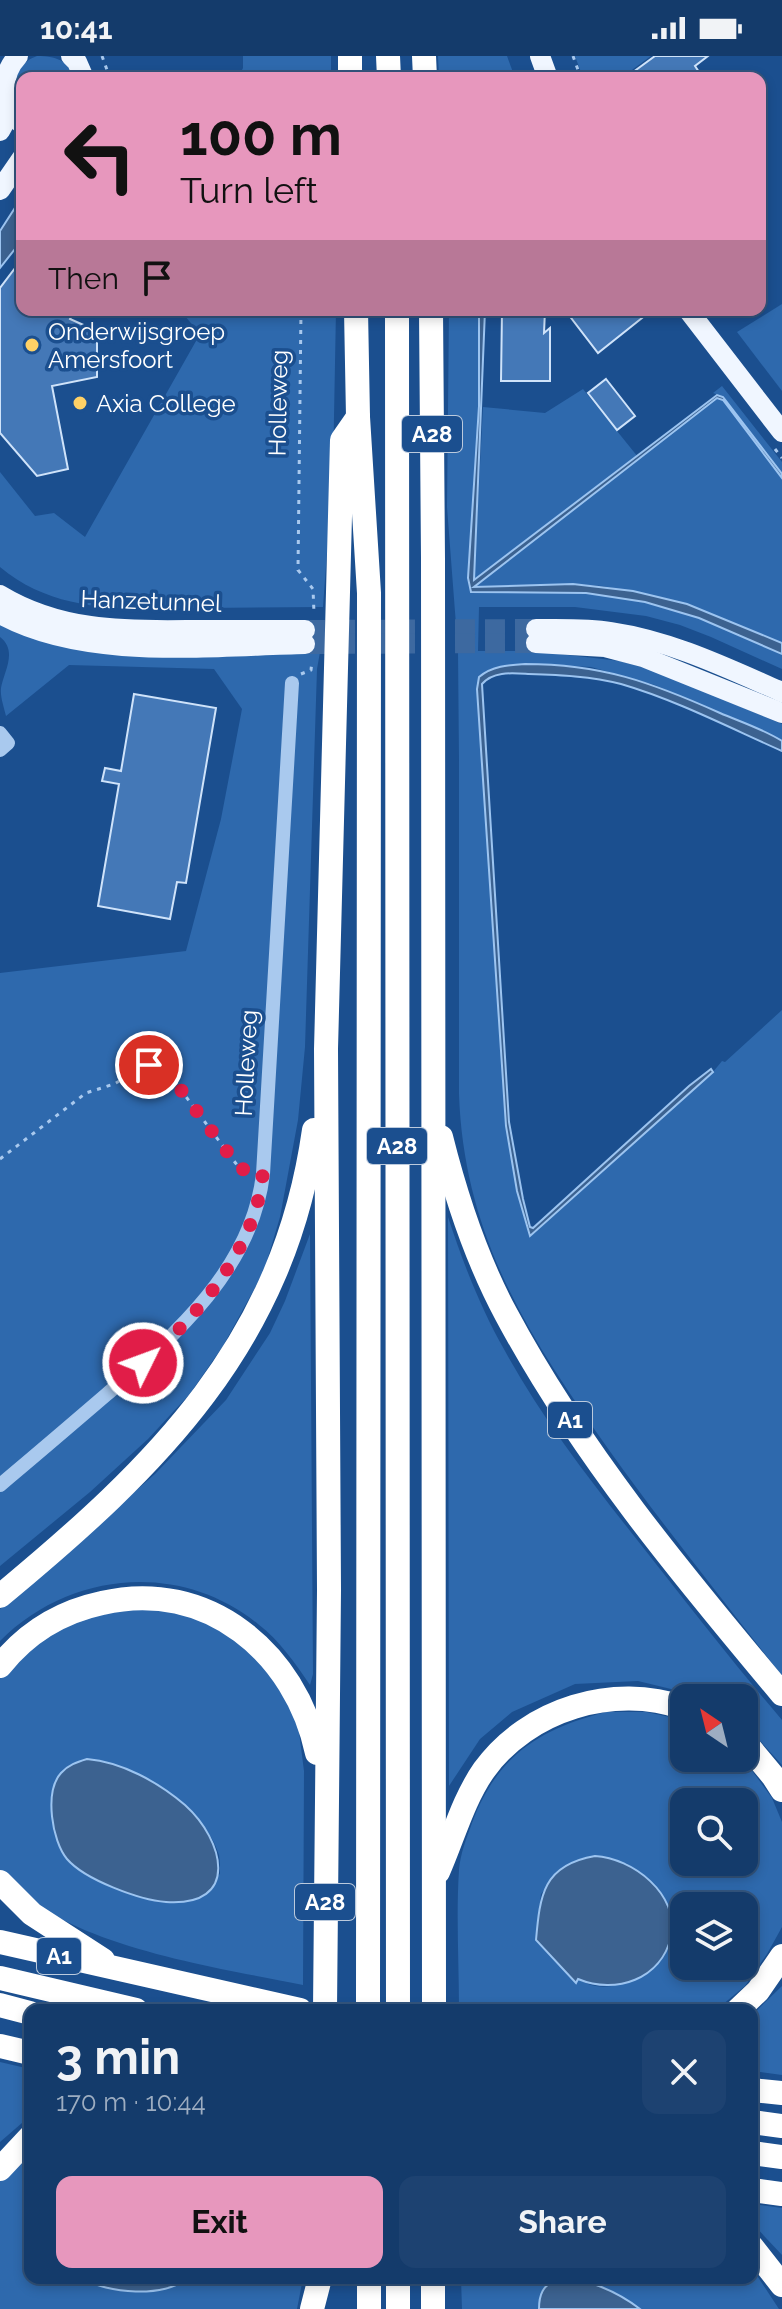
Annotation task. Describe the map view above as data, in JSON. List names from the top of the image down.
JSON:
{
  "streets": {
    "highway": ["A28", "A1"],
    "main road": ["Hanzetunnel"],
    "lane": ["Holleweg"]
  },
  "crossings": [
    ["A28", "A1"]
  ],
  "places": ["Onderwijsgroep Amersfoort", "Axia College"],
  "north": "top left",
  "page": {
    "status": "10:41",
    "turn": ["100 m", "Turn left"],
    "then": "Then",
    "heading": ["3 min", "170 m · 10:44"],
    "buttons": ["Exit", "Share"]
  }
}
